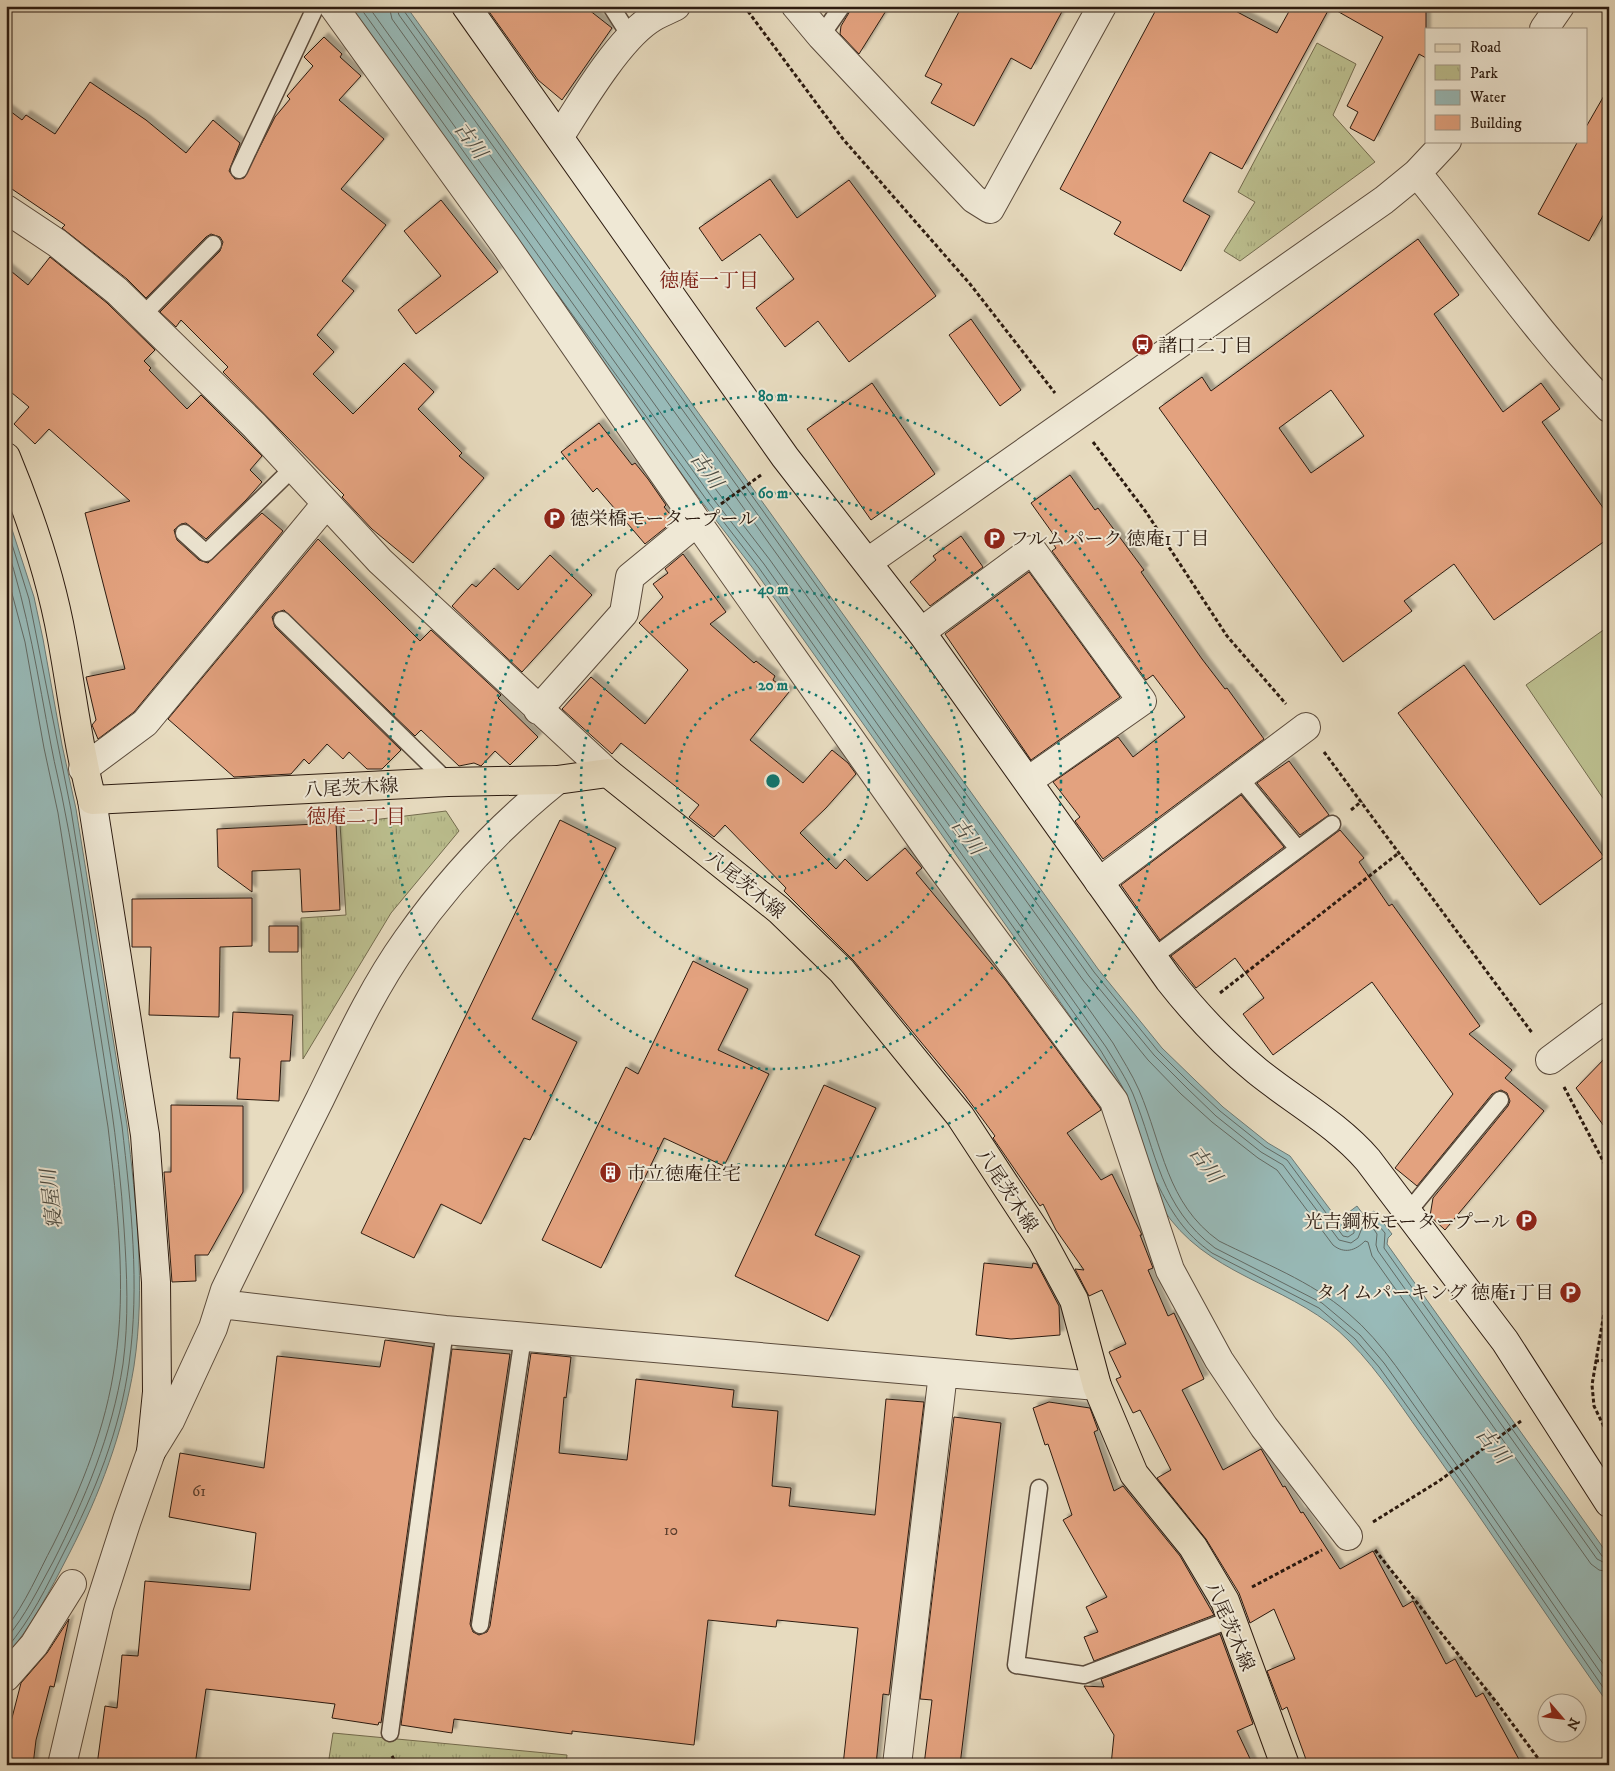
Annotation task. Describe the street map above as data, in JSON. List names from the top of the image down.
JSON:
{
  "streets": {
    "main road": ["八尾茨木線"]
  },
  "districts": ["徳庵一丁目", "徳庵二丁目"],
  "water": ["古川", "寝屋川"],
  "places": {
    "bus stop": ["諸口二丁目"],
    "parking": [
      "徳栄橋モータープール",
      "フルムパーク 徳庵1丁目",
      "光吉鋼板モータープール",
      "タイムパーキング 徳庵1丁目"
    ],
    "building": ["市立徳庵住宅"]
  },
  "house_numbers": ["61", "10"],
  "legend": [
    "Road",
    "Park",
    "Water",
    "Building"
  ],
  "north": "bottom right",
  "rings": [
    "80 m",
    "60 m",
    "40 m",
    "20 m"
  ]
}
